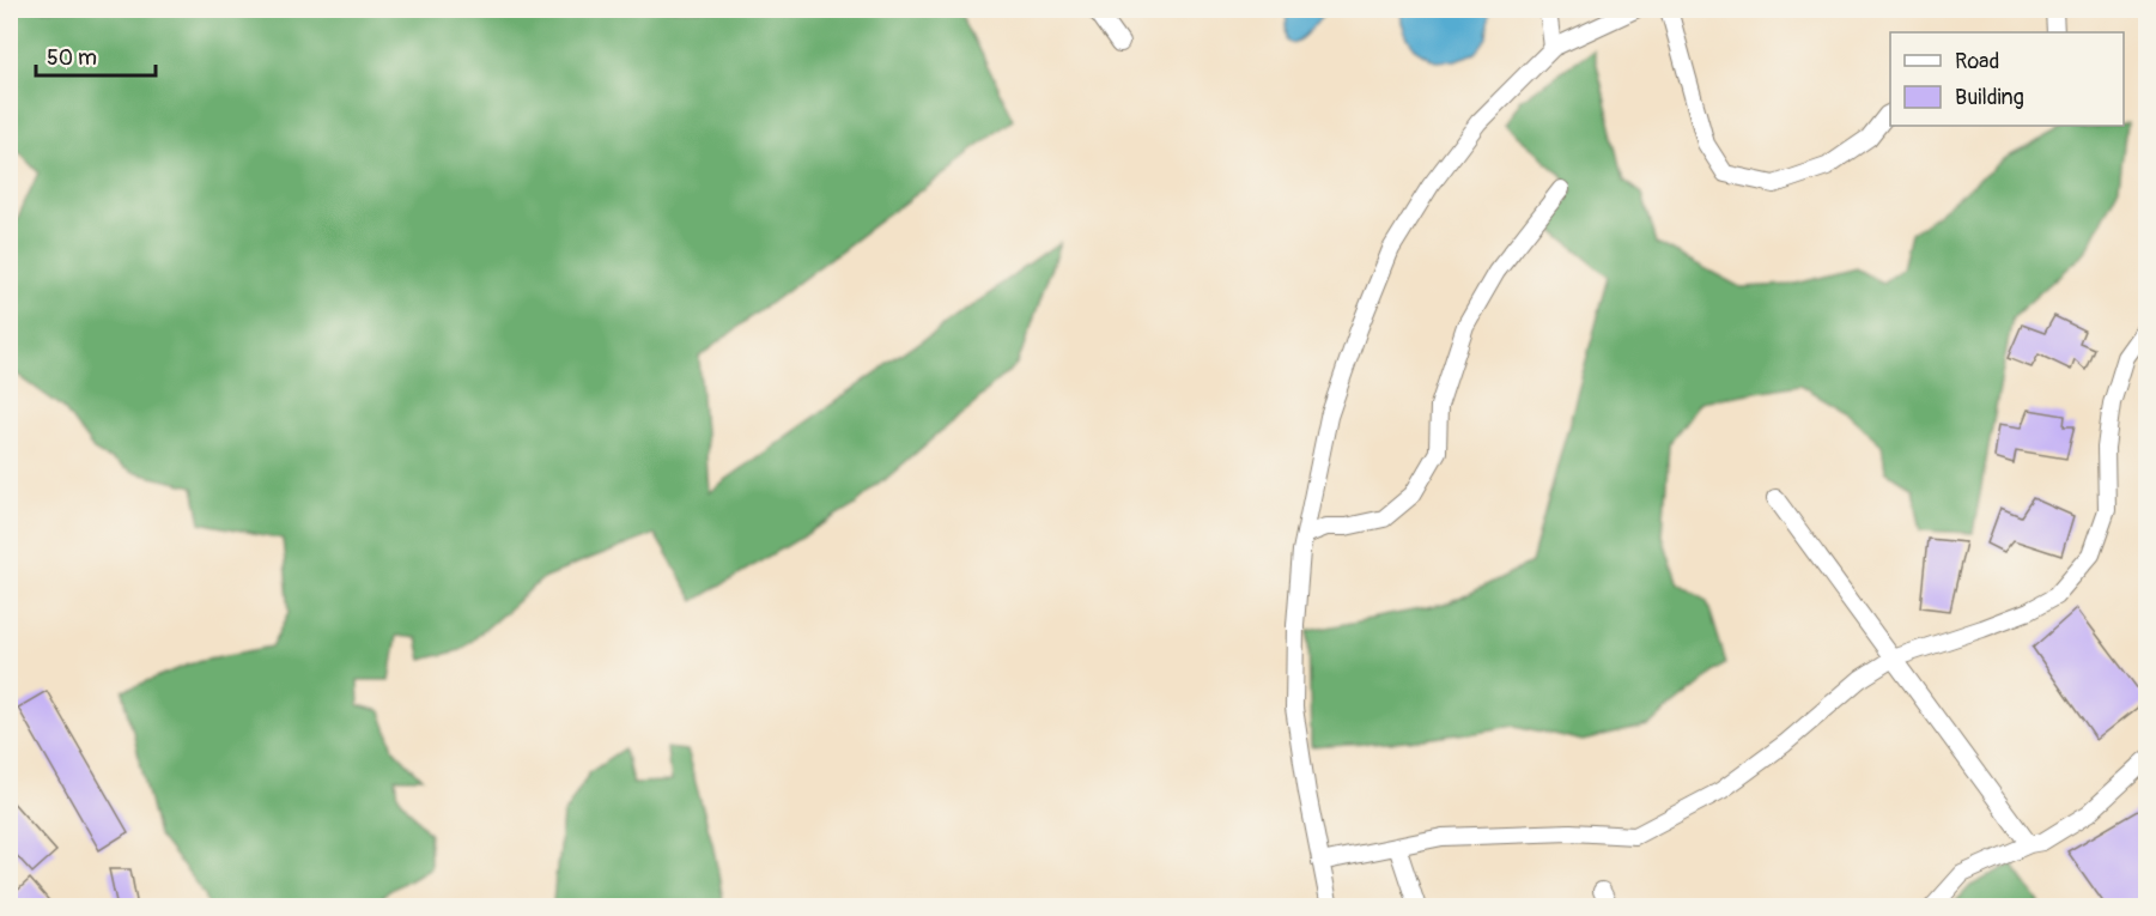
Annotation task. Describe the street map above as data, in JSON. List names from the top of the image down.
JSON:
{
  "legend": ["Road", "Building"],
  "scale_bar": "50 m"
}
